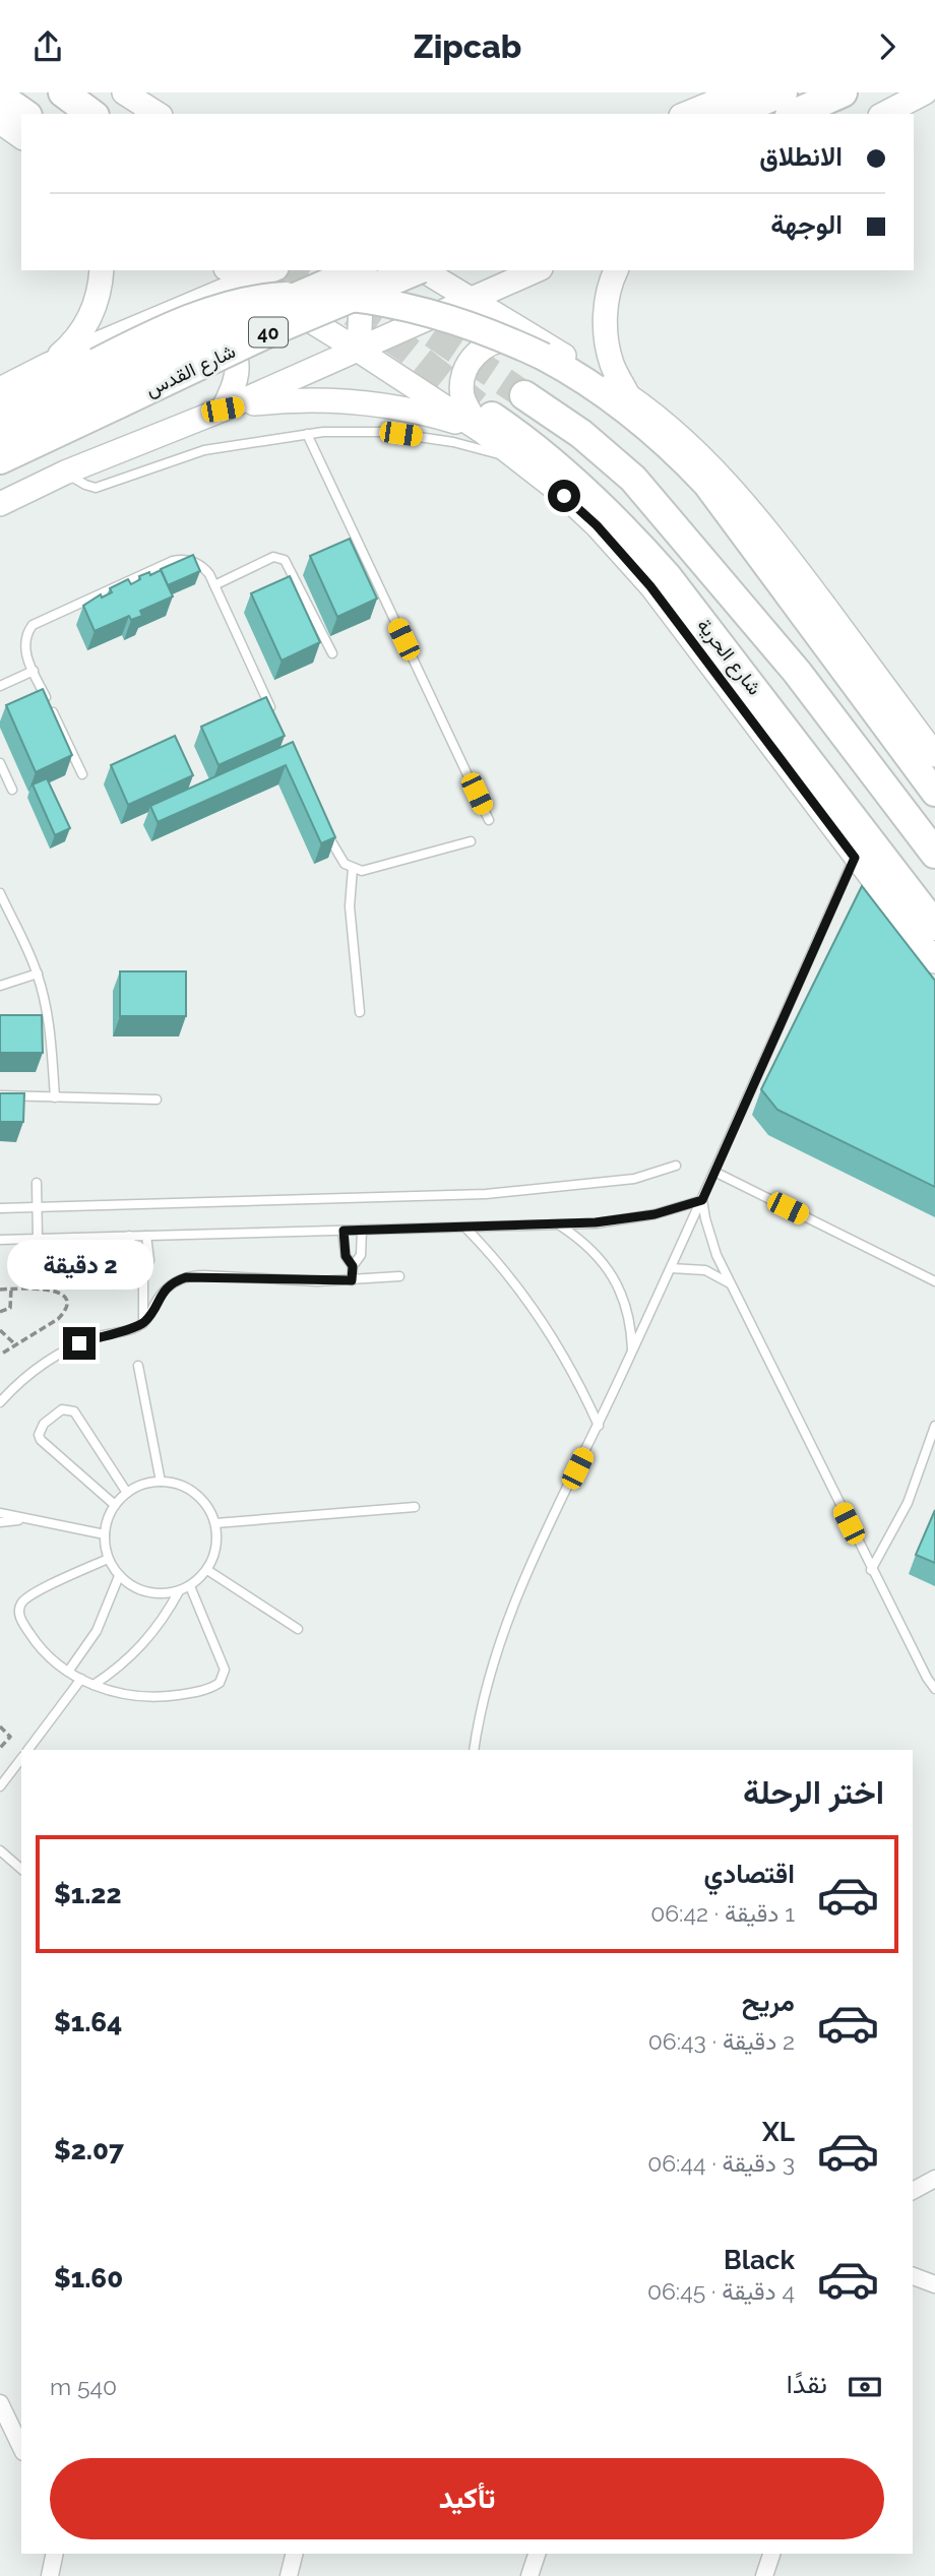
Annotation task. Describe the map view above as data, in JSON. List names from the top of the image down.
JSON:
{
  "streets": {
    "highway": ["40", "شارع القدس", "شارع الحرية"]
  },
  "page": {
    "header": "Zipcab",
    "banner": ["الانطلاق", "الوجهة"],
    "bubble": "2 دقيقة",
    "heading": "اختر الرحلة",
    "list": [
      {
        "name": "اقتصادي",
        "note": "1 دقيقة · 06:42",
        "value": "$1.22"
      },
      {
        "name": "مريح",
        "note": "2 دقيقة · 06:43",
        "value": "$1.64"
      },
      {
        "name": "XL",
        "note": "3 دقيقة · 06:44",
        "value": "$2.07"
      },
      {
        "name": "Black",
        "note": "4 دقيقة · 06:45",
        "value": "$1.60"
      }
    ],
    "pay": ["نقدًا", "540 m"],
    "buttons": "تأكيد"
  }
}
